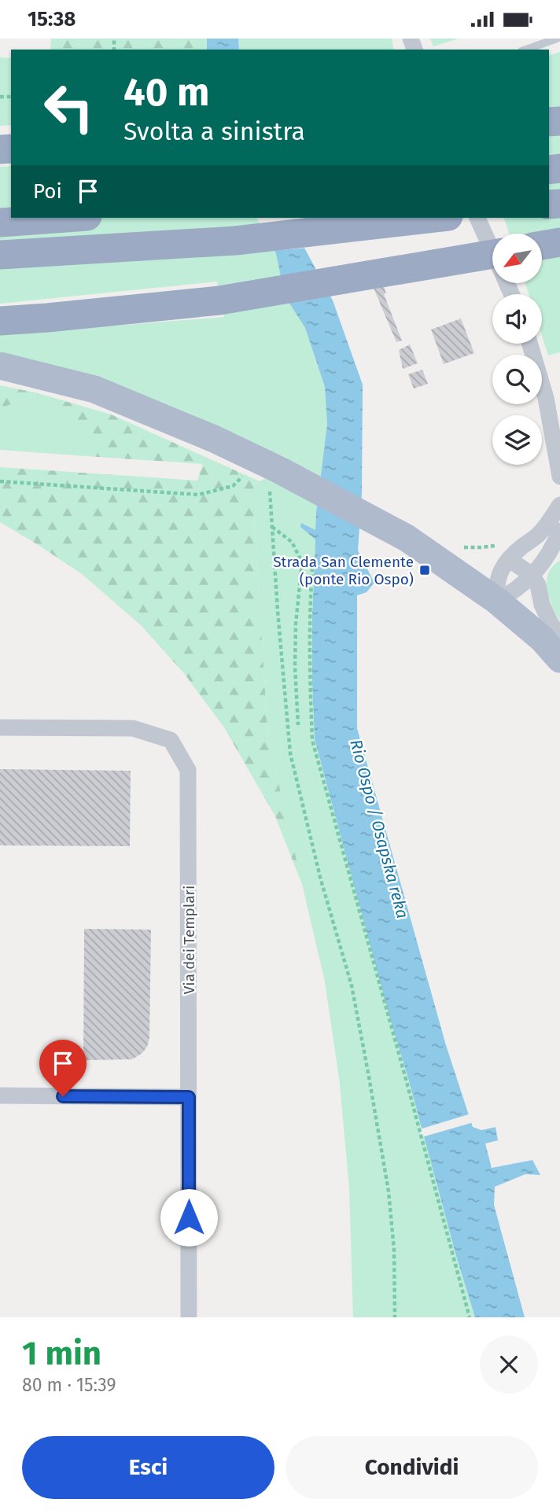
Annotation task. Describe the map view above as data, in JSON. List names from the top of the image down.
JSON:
{
  "streets": {
    "street": ["Via dei Templari"]
  },
  "water": ["Rio Ospo / Osapska reka"],
  "places": {
    "transit": ["Strada San Clemente (ponte Rio Ospo)"]
  },
  "north": "bottom left",
  "page": {
    "status": "15:38",
    "turn": ["40 m", "Svolta a sinistra"],
    "then": "Poi",
    "heading": ["1 min", "80 m · 15:39"],
    "buttons": ["Esci", "Condividi"]
  }
}
